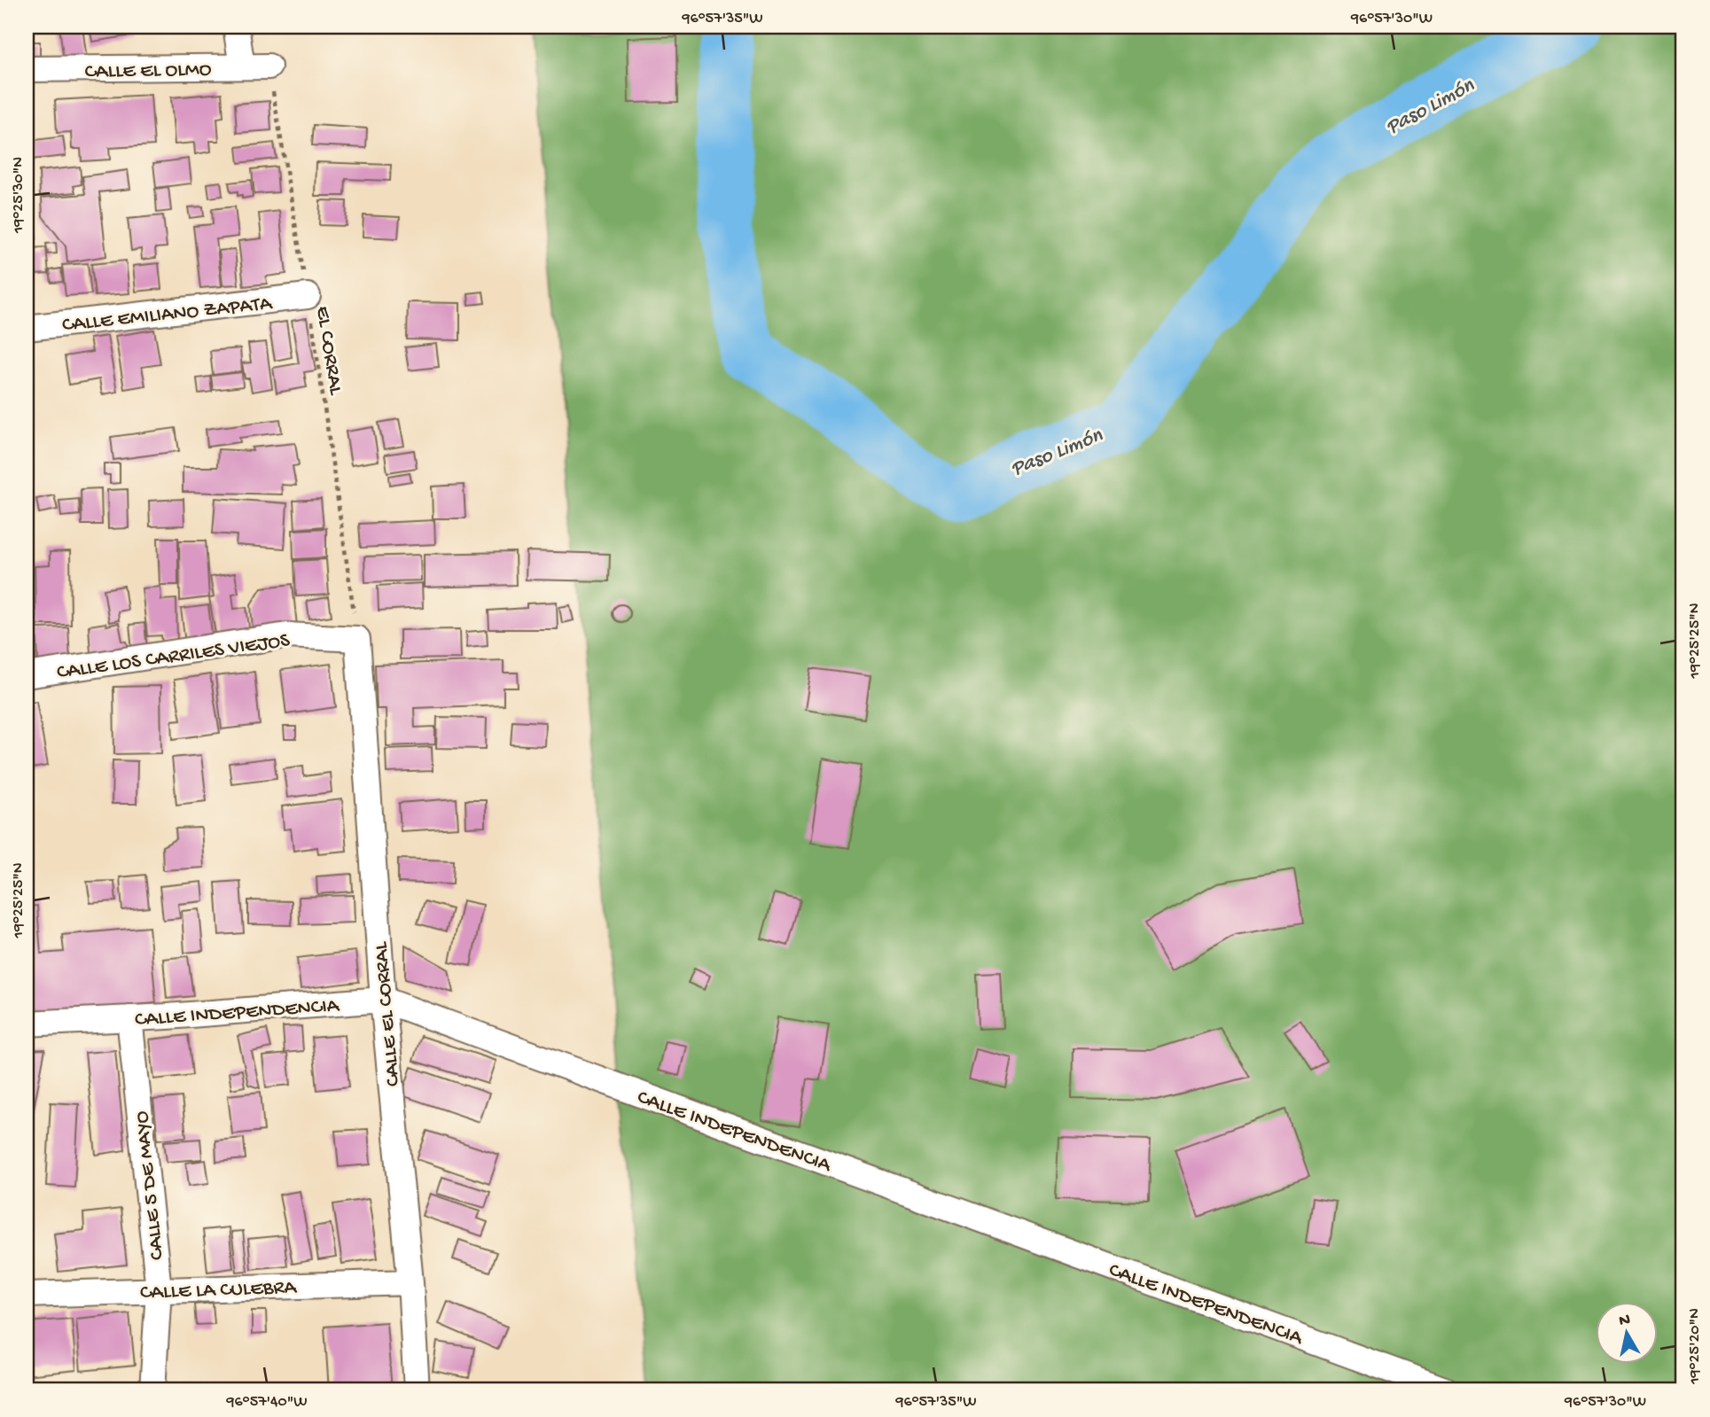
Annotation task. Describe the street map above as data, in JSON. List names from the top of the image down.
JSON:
{
  "streets": {
    "street": [
      "CALLE EL OLMO",
      "CALLE EMILIANO ZAPATA",
      "CALLE LOS CARRILES VIEJOS",
      "CALLE INDEPENDENCIA",
      "CALLE EL CORRAL",
      "CALLE 5 DE MAYO",
      "CALLE LA CULEBRA"
    ],
    "path": ["EL CORRAL"]
  },
  "crossings": [
    ["CALLE EL OLMO", "EL CORRAL"],
    ["CALLE EMILIANO ZAPATA", "EL CORRAL"],
    ["EL CORRAL", "CALLE LOS CARRILES VIEJOS"],
    ["EL CORRAL", "CALLE EL CORRAL"],
    ["CALLE LOS CARRILES VIEJOS", "CALLE EL CORRAL"],
    ["CALLE INDEPENDENCIA", "CALLE EL CORRAL"],
    ["CALLE INDEPENDENCIA", "CALLE 5 DE MAYO"],
    ["CALLE EL CORRAL", "CALLE LA CULEBRA"],
    ["CALLE 5 DE MAYO", "CALLE LA CULEBRA"]
  ],
  "water": ["Paso Limón"],
  "north": "top",
  "coordinates": [
    "96°57'35\"W",
    "96°57'30\"W",
    "19°25'30\"N",
    "19°25'25\"N",
    "19°25'20\"N",
    "96°57'40\"W"
  ]
}
